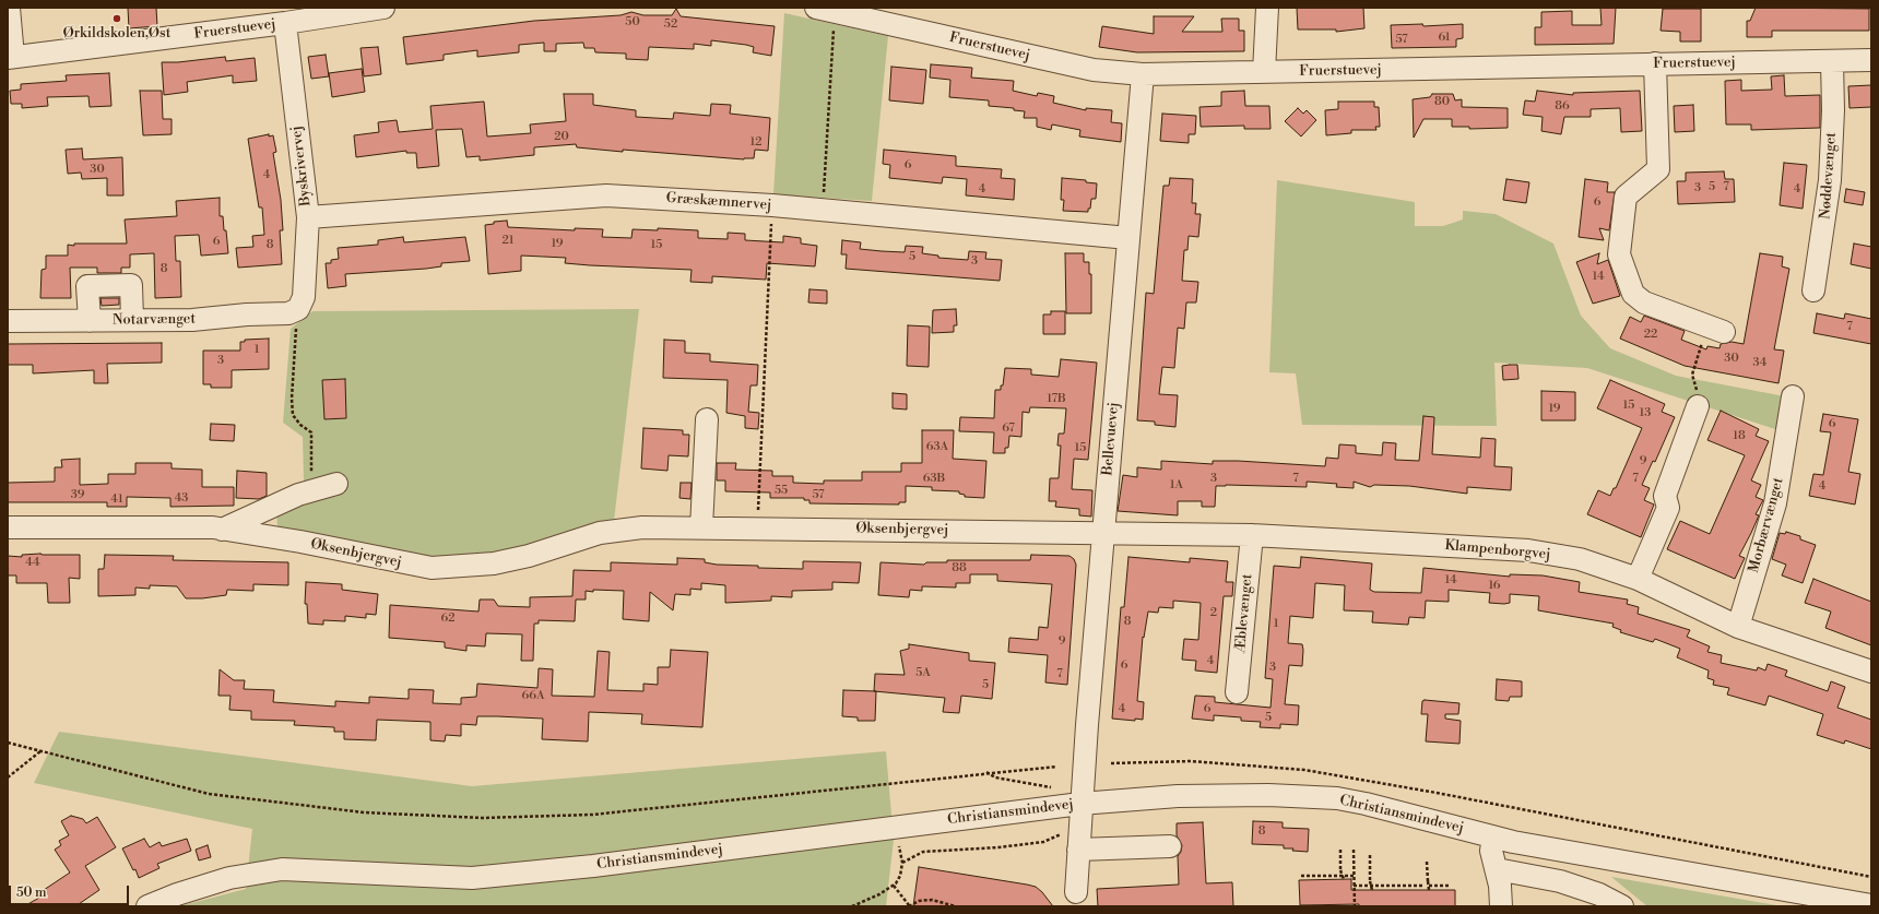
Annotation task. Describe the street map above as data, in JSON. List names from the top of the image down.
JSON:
{
  "streets": {
    "street": [
      "Fruerstuevej",
      "Byskrivervej",
      "Nøddevænget",
      "Græskæmnervej",
      "Notarvænget",
      "Bellevuevej",
      "Morbærvænget",
      "Øksenbjergvej",
      "Klampenborgvej",
      "Æblevænget",
      "Christiansmindevej"
    ]
  },
  "crossings": [
    ["Fruerstuevej", "Byskrivervej"],
    ["Fruerstuevej", "Nøddevænget"],
    ["Fruerstuevej", "Bellevuevej"],
    ["Byskrivervej", "Græskæmnervej"],
    ["Byskrivervej", "Notarvænget"],
    ["Græskæmnervej", "Bellevuevej"],
    ["Bellevuevej", "Øksenbjergvej"],
    ["Bellevuevej", "Klampenborgvej"],
    ["Bellevuevej", "Christiansmindevej"],
    ["Morbærvænget", "Klampenborgvej"],
    ["Øksenbjergvej", "Klampenborgvej"],
    ["Klampenborgvej", "Æblevænget"]
  ],
  "places": ["Ørkildskolen,Øst"],
  "house_numbers": [
    "50",
    "52",
    "61",
    "57",
    "80",
    "86",
    "20",
    "12",
    "6",
    "30",
    "4",
    "5",
    "7",
    "3",
    "4",
    "4",
    "6",
    "21",
    "6",
    "19",
    "8",
    "15",
    "5",
    "3",
    "8",
    "14",
    "7",
    "22",
    "1",
    "30",
    "3",
    "34",
    "17B",
    "15",
    "19",
    "13",
    "6",
    "67",
    "18",
    "63A",
    "15",
    "9",
    "63B",
    "3",
    "7",
    "7",
    "1A",
    "4",
    "55",
    "39",
    "57",
    "43",
    "41",
    "44",
    "88",
    "14",
    "16",
    "2",
    "62",
    "8",
    "1",
    "9",
    "4",
    "6",
    "3",
    "5A",
    "7",
    "5",
    "66A",
    "4",
    "6",
    "5",
    "8"
  ],
  "scale_bar": "50 m"
}
